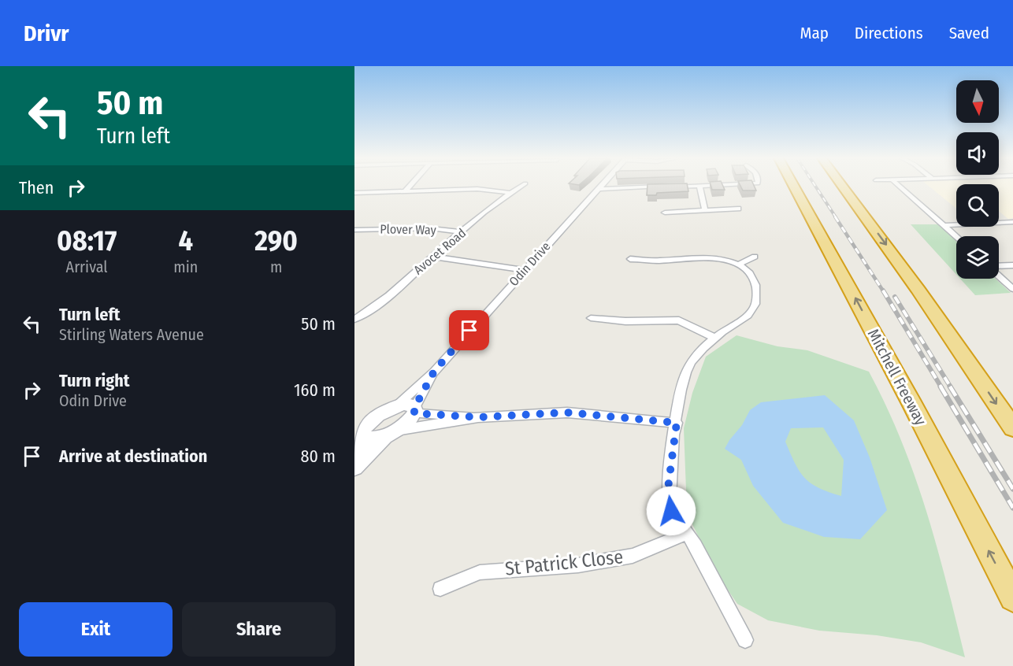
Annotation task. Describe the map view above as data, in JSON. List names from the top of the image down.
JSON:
{
  "streets": {
    "highway": ["Mitchell Freeway"],
    "main road": ["Odin Drive"],
    "street": ["Plover Way", "Avocet Road", "St Patrick Close"]
  },
  "crossings": [
    ["Plover Way", "Avocet Road"]
  ],
  "north": "bottom",
  "page": {
    "header": "Drivr",
    "nav": ["Map", "Directions", "Saved"],
    "turn": ["50 m", "Turn left"],
    "then": "Then",
    "eta": [
      "08:17",
      "Arrival",
      "4",
      "min",
      "290",
      "m"
    ],
    "list": [
      {
        "name": "Turn left",
        "note": "Stirling Waters Avenue",
        "value": "50 m"
      },
      {
        "name": "Turn right",
        "note": "Odin Drive",
        "value": "160 m"
      },
      {
        "name": "Arrive at destination",
        "value": "80 m"
      }
    ],
    "buttons": ["Exit", "Share"]
  }
}
